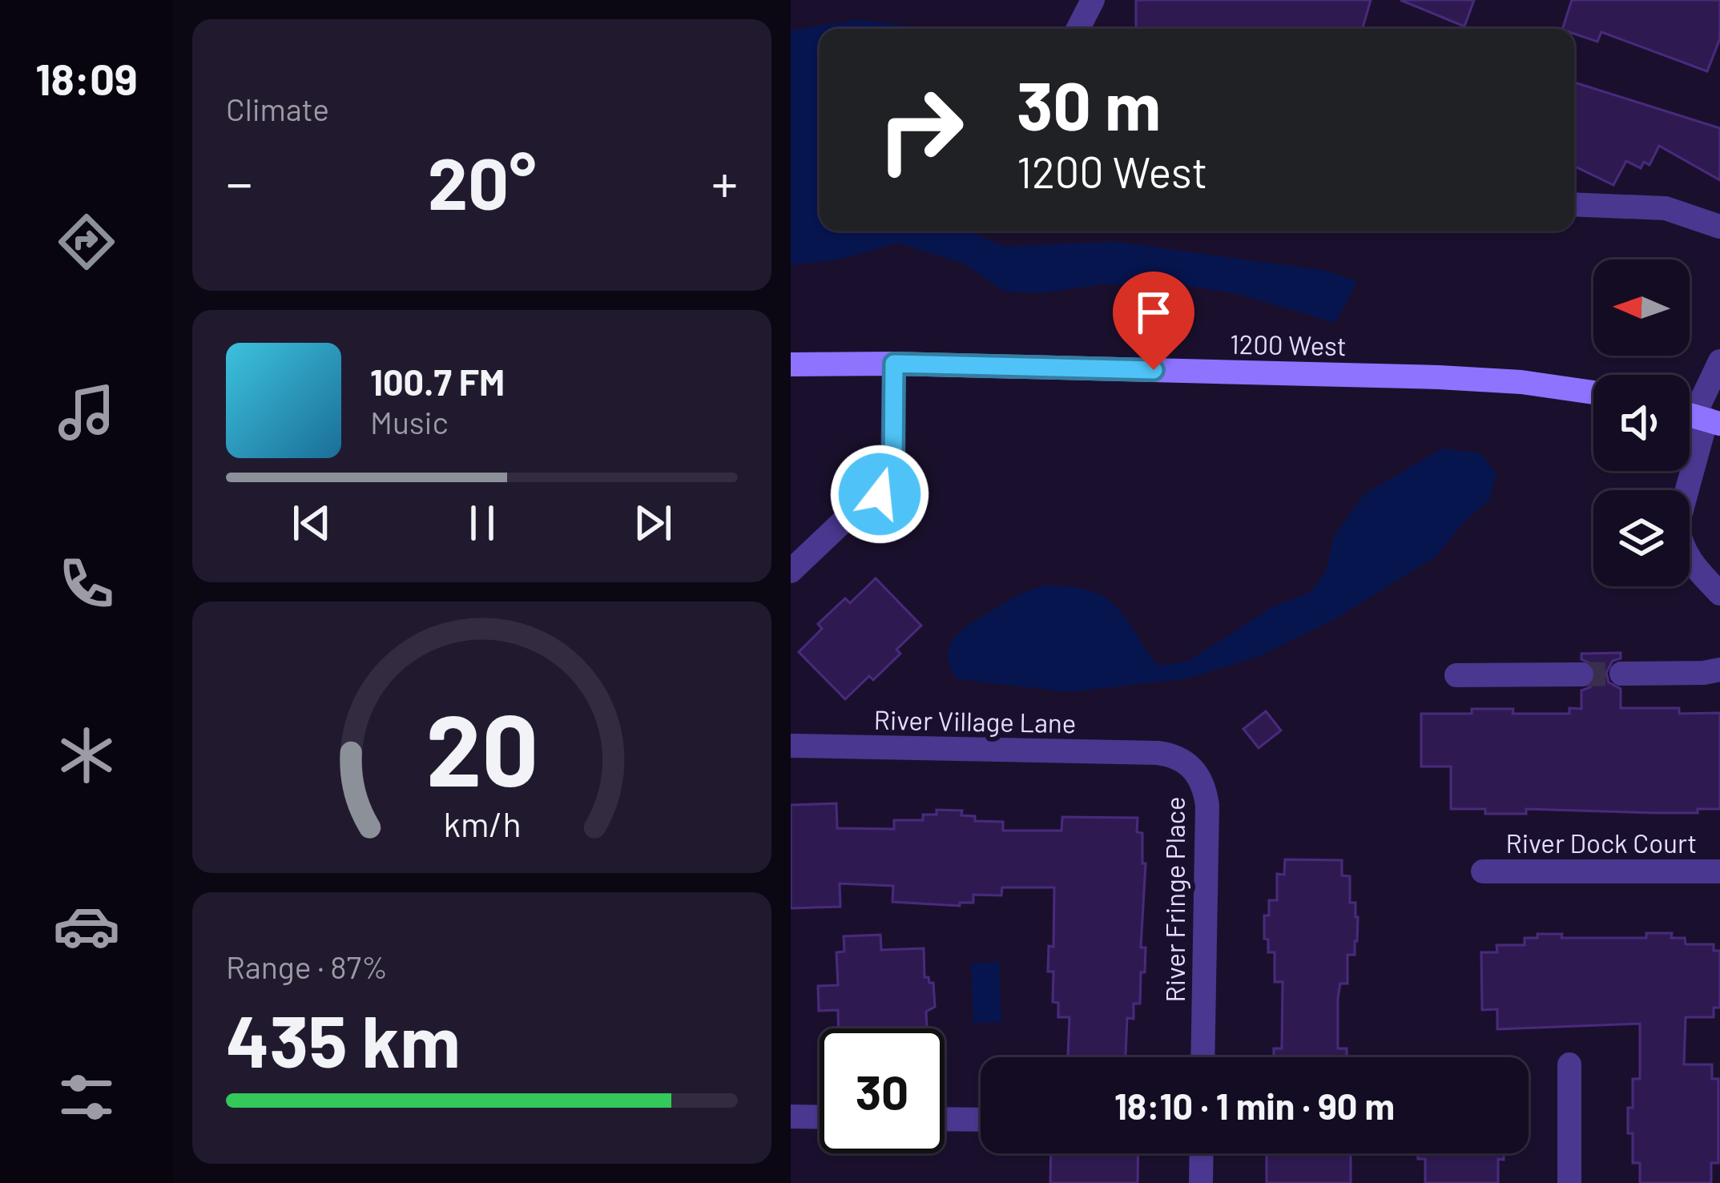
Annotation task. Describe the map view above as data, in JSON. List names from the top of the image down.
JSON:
{
  "streets": {
    "street": [
      "1200 West",
      "River Village Lane",
      "River Dock Court",
      "River Fringe Place"
    ]
  },
  "crossings": [
    ["River Village Lane", "River Fringe Place"]
  ],
  "north": "left",
  "page": {
    "tabs": "18:09",
    "tile": [
      "Climate",
      ["Range · 87%", "435 km"]
    ],
    "turn": ["30 m", "1200 West"],
    "heat": ["−", "20°", "+"],
    "song": ["100.7 FM", "Music"],
    "limit": "30",
    "trip": "18:10 · 1 min · 90 m",
    "gauge": ["20", "km/h"]
  }
}
